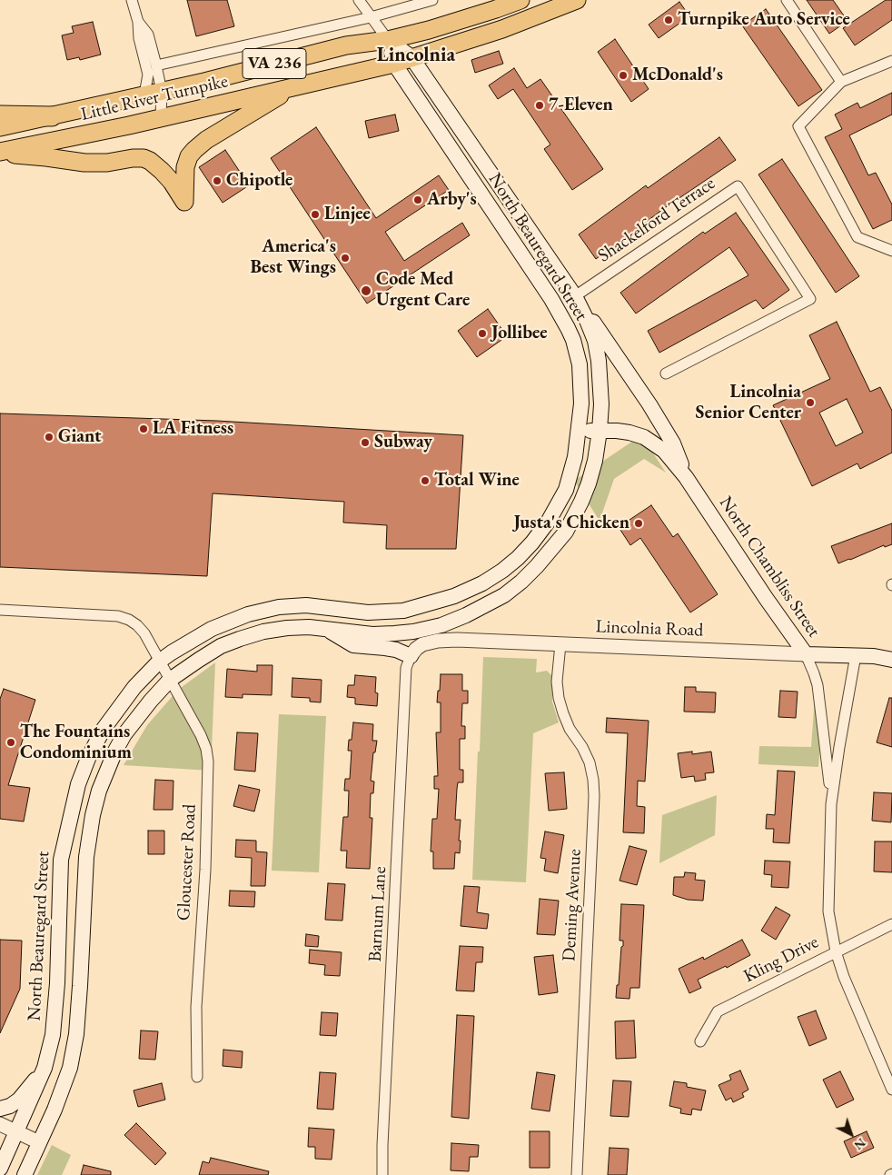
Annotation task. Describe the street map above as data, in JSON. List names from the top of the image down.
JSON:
{
  "streets": {
    "main road": [
      "VA 236",
      "Little River Turnpike",
      "North Beauregard Street",
      "North Chambliss Street",
      "Lincolnia Road"
    ],
    "street": [
      "Shackelford Terrace",
      "Gloucester Road",
      "Deming Avenue",
      "Barnum Lane",
      "Kling Drive"
    ]
  },
  "crossings": [
    ["Little River Turnpike", "North Beauregard Street"],
    ["Shackelford Terrace", "North Beauregard Street"],
    ["North Beauregard Street", "North Chambliss Street"],
    ["North Beauregard Street", "Gloucester Road"],
    ["North Chambliss Street", "Lincolnia Road"],
    ["North Chambliss Street", "Kling Drive"],
    ["Lincolnia Road", "Deming Avenue"],
    ["Lincolnia Road", "Barnum Lane"]
  ],
  "districts": ["Lincolnia"],
  "places": [
    "Turnpike Auto Service",
    "McDonald's",
    "7-Eleven",
    "Chipotle",
    "Arby's",
    "Linjee",
    "America's Best Wings",
    "Code Med Urgent Care",
    "Jollibee",
    "Lincolnia Senior Center",
    "LA Fitness",
    "Giant",
    "Subway",
    "Total Wine",
    "Justa's Chicken",
    "The Fountains Condominium"
  ],
  "north": "bottom right"
}
